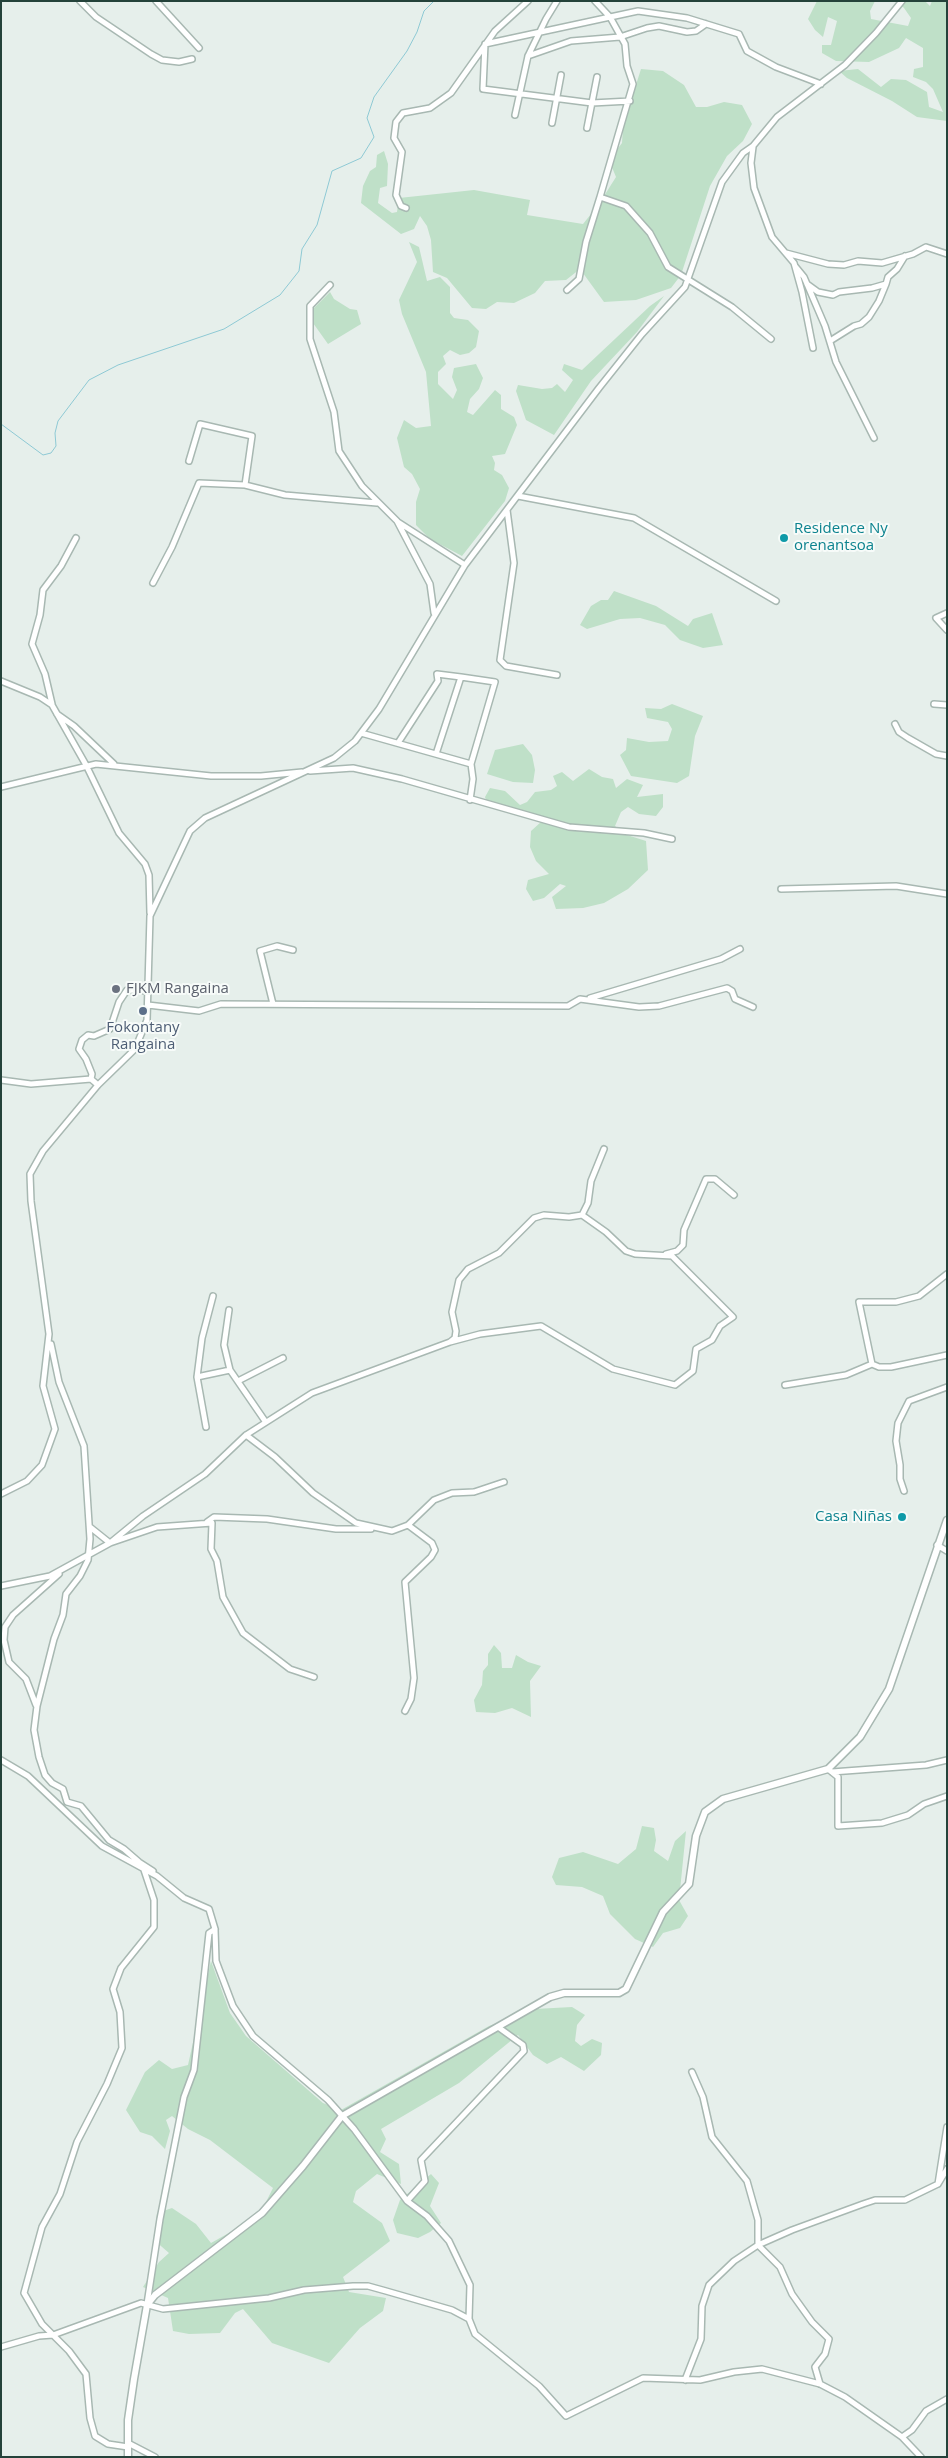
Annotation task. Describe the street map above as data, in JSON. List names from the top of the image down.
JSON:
{
  "places": [
    "Residence Ny orenantsoa",
    "FJKM Rangaina",
    "Fokontany Rangaina",
    "Casa Niñas"
  ]
}
